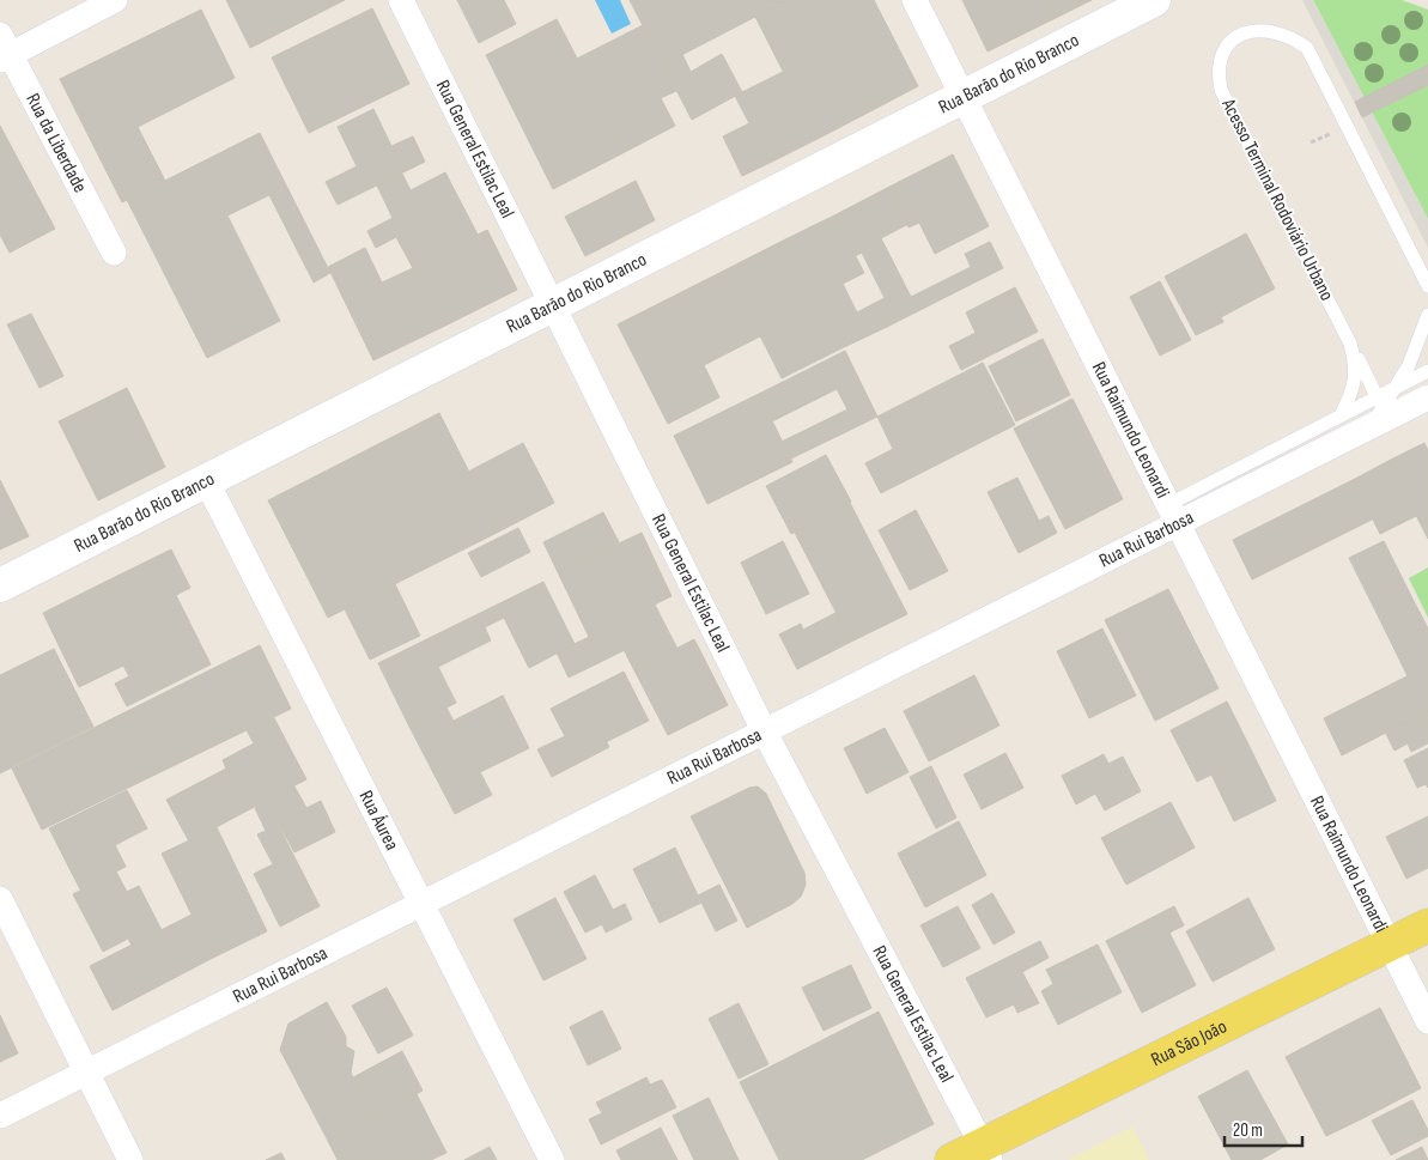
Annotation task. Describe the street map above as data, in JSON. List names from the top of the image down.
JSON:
{
  "streets": {
    "main road": ["Rua São João"],
    "street": [
      "Rua Barão do Rio Branco",
      "Rua da Liberdade",
      "Rua General Estilac Leal",
      "Rua Raimundo Leonardi",
      "Rua Rui Barbosa",
      "Rua Áurea"
    ],
    "lane": ["Acesso Terminal Rodoviário Urbano"]
  },
  "crossings": [
    ["Rua Barão do Rio Branco", "Rua General Estilac Leal"],
    ["Rua Barão do Rio Branco", "Rua Raimundo Leonardi"],
    ["Rua Barão do Rio Branco", "Rua Áurea"],
    ["Rua General Estilac Leal", "Rua Rui Barbosa"],
    ["Rua General Estilac Leal", "Rua São João"],
    ["Rua Raimundo Leonardi", "Rua Rui Barbosa"],
    ["Rua Raimundo Leonardi", "Rua São João"],
    ["Rua Rui Barbosa", "Rua Áurea"]
  ],
  "scale_bar": "20 m"
}
